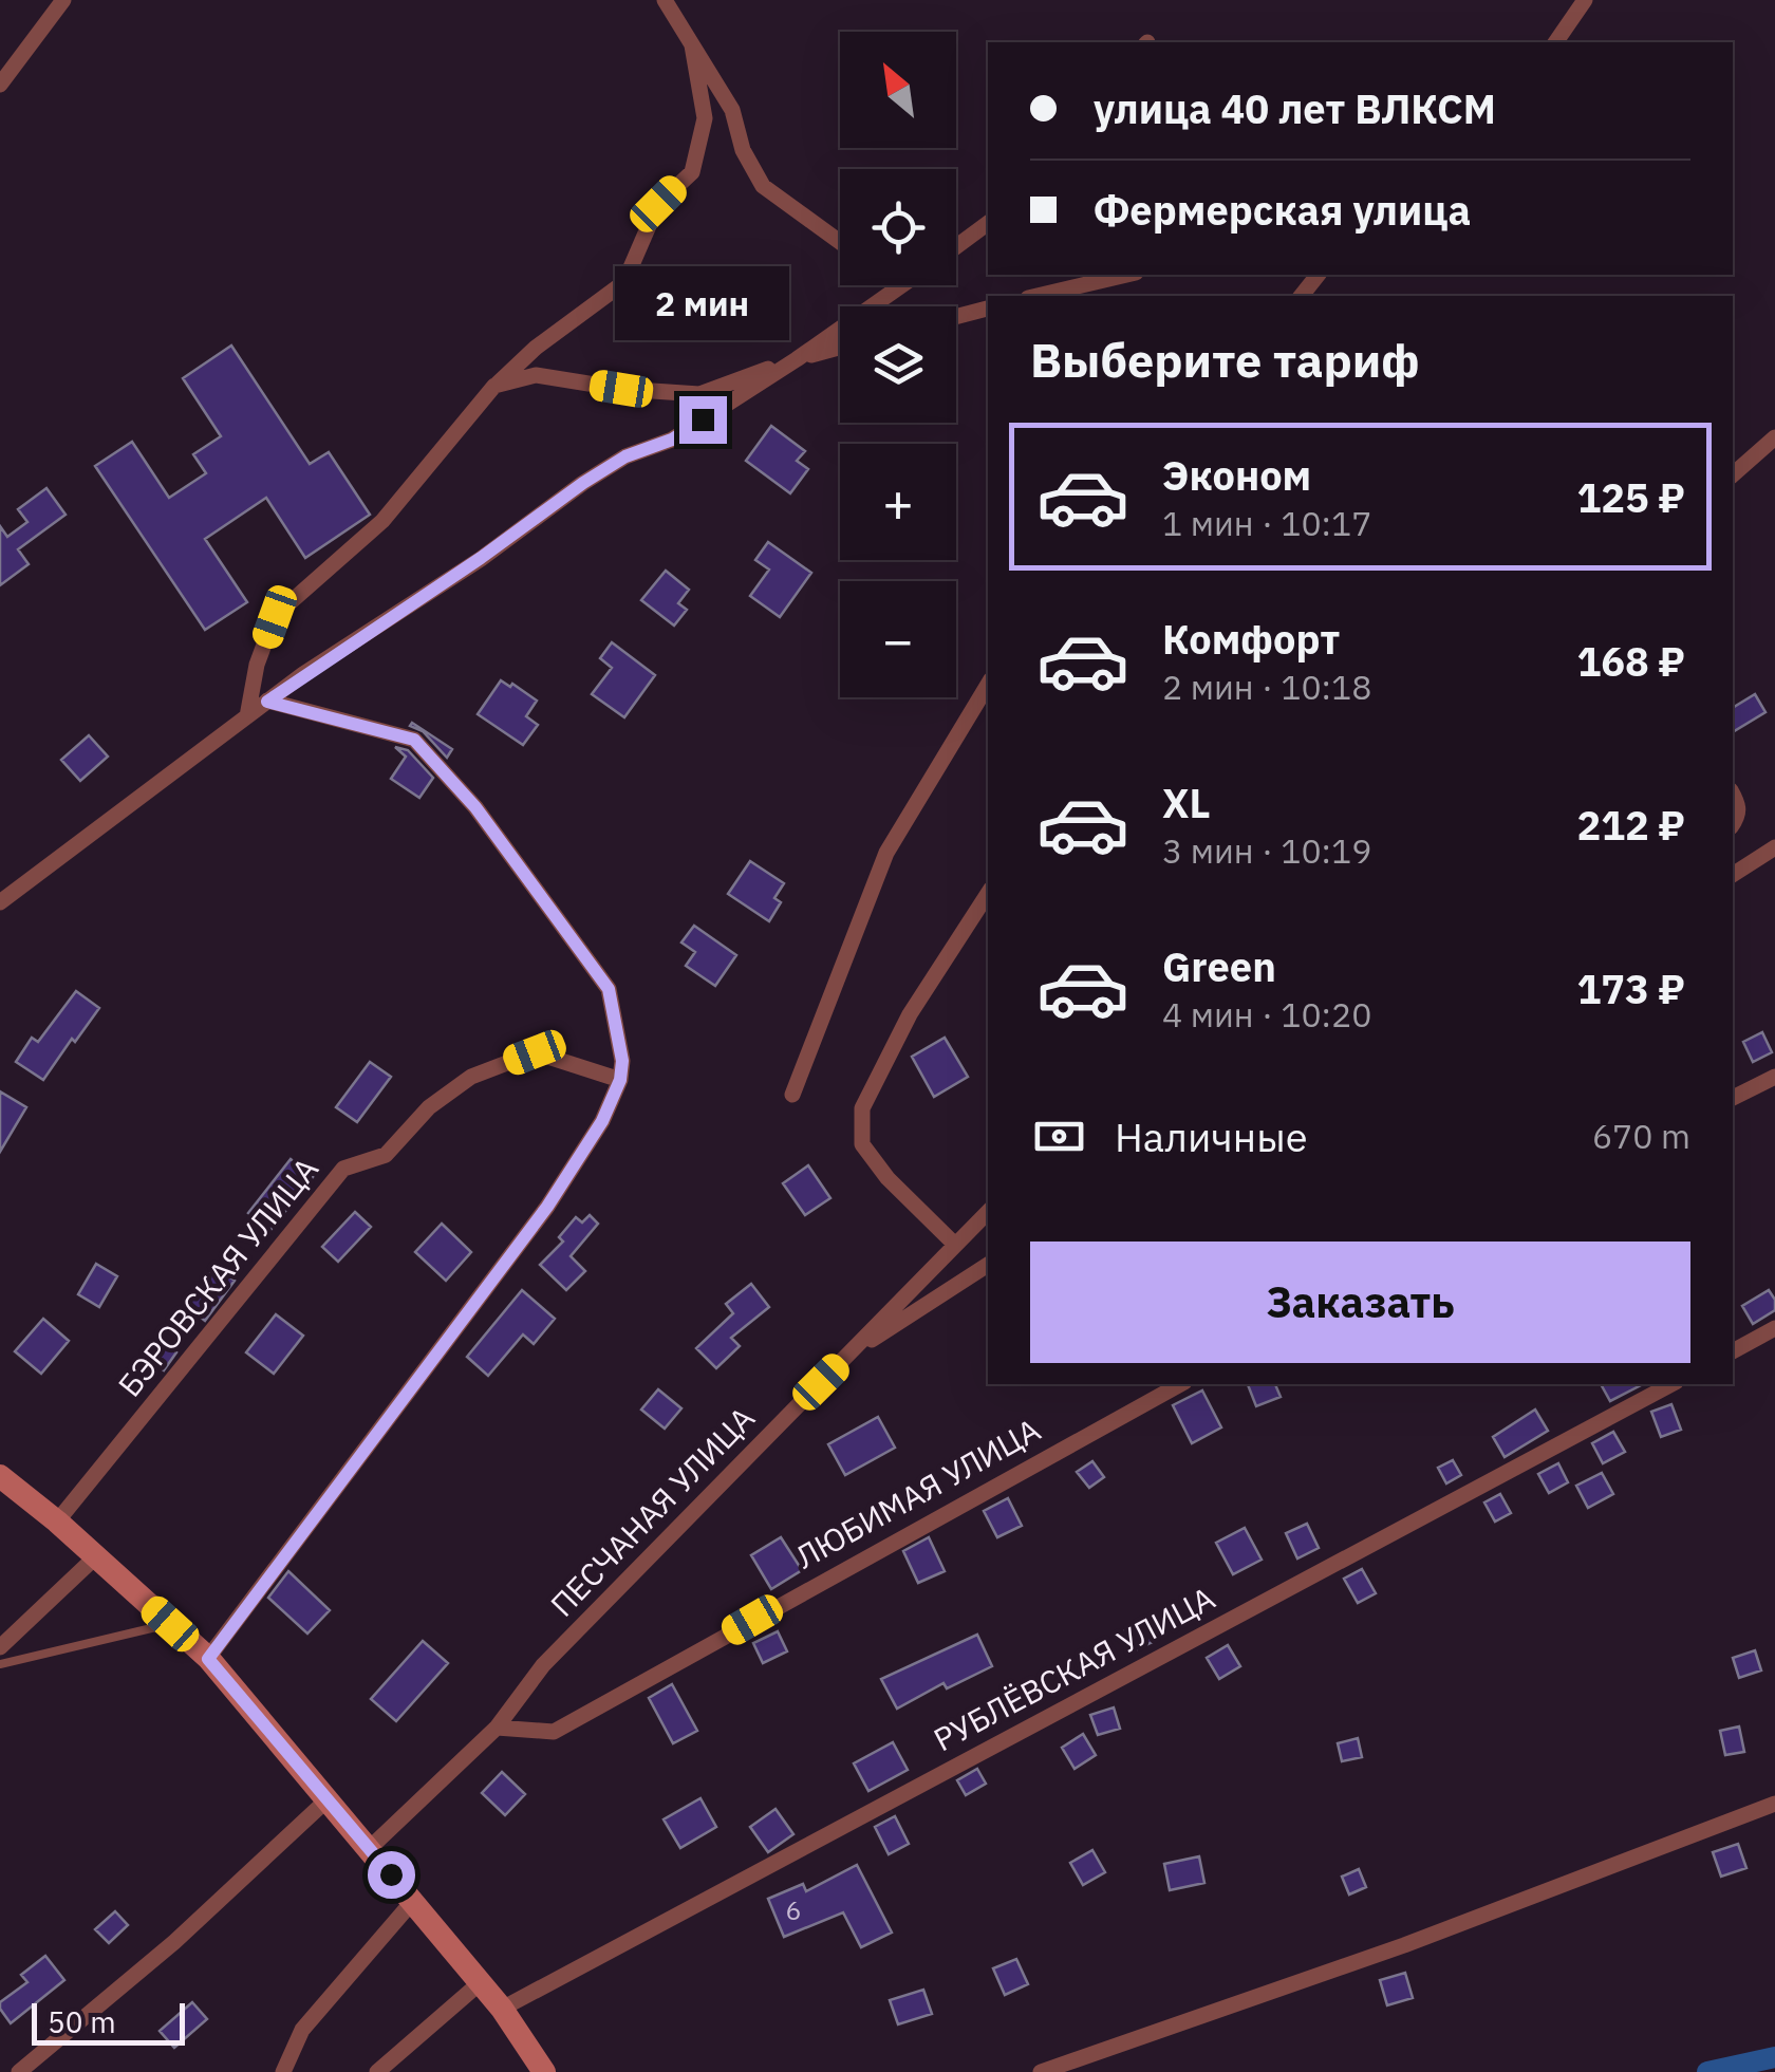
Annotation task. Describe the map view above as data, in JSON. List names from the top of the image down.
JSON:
{
  "streets": {
    "street": [
      "БЭРОВСКАЯ УЛИЦА",
      "ЛЮБИМАЯ УЛИЦА",
      "ПЕСЧАНАЯ УЛИЦА",
      "РУБЛЁВСКАЯ УЛИЦА"
    ]
  },
  "crossings": [
    ["ЛЮБИМАЯ УЛИЦА", "ПЕСЧАНАЯ УЛИЦА"]
  ],
  "house_numbers": ["6"],
  "scale_bar": "50 m",
  "north": "top left",
  "page": {
    "map_buttons": ["+", "−"],
    "banner": ["улица 40 лет ВЛКСМ", "Фермерская улица"],
    "bubble": "2 мин",
    "heading": "Выберите тариф",
    "list": [
      {
        "name": "Эконом",
        "note": "1 мин · 10:17",
        "value": "125 ₽"
      },
      {
        "name": "Комфорт",
        "note": "2 мин · 10:18",
        "value": "168 ₽"
      },
      {
        "name": "XL",
        "note": "3 мин · 10:19",
        "value": "212 ₽"
      },
      {
        "name": "Green",
        "note": "4 мин · 10:20",
        "value": "173 ₽"
      }
    ],
    "pay": ["Наличные", "670 m"],
    "buttons": "Заказать",
    "scale": "50 m"
  }
}
